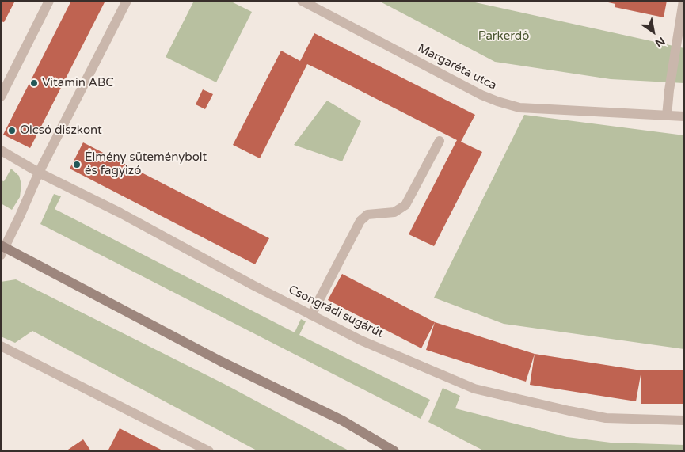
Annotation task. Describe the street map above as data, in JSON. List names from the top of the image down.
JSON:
{
  "streets": {
    "street": ["Margaréta utca", "Csongrádi sugárút"]
  },
  "parks": ["Parkerdő"],
  "places": ["Vitamin ABC", "Olcsó diszkont", "Élmény süteménybolt és fagyizó"],
  "north": "bottom right"
}
